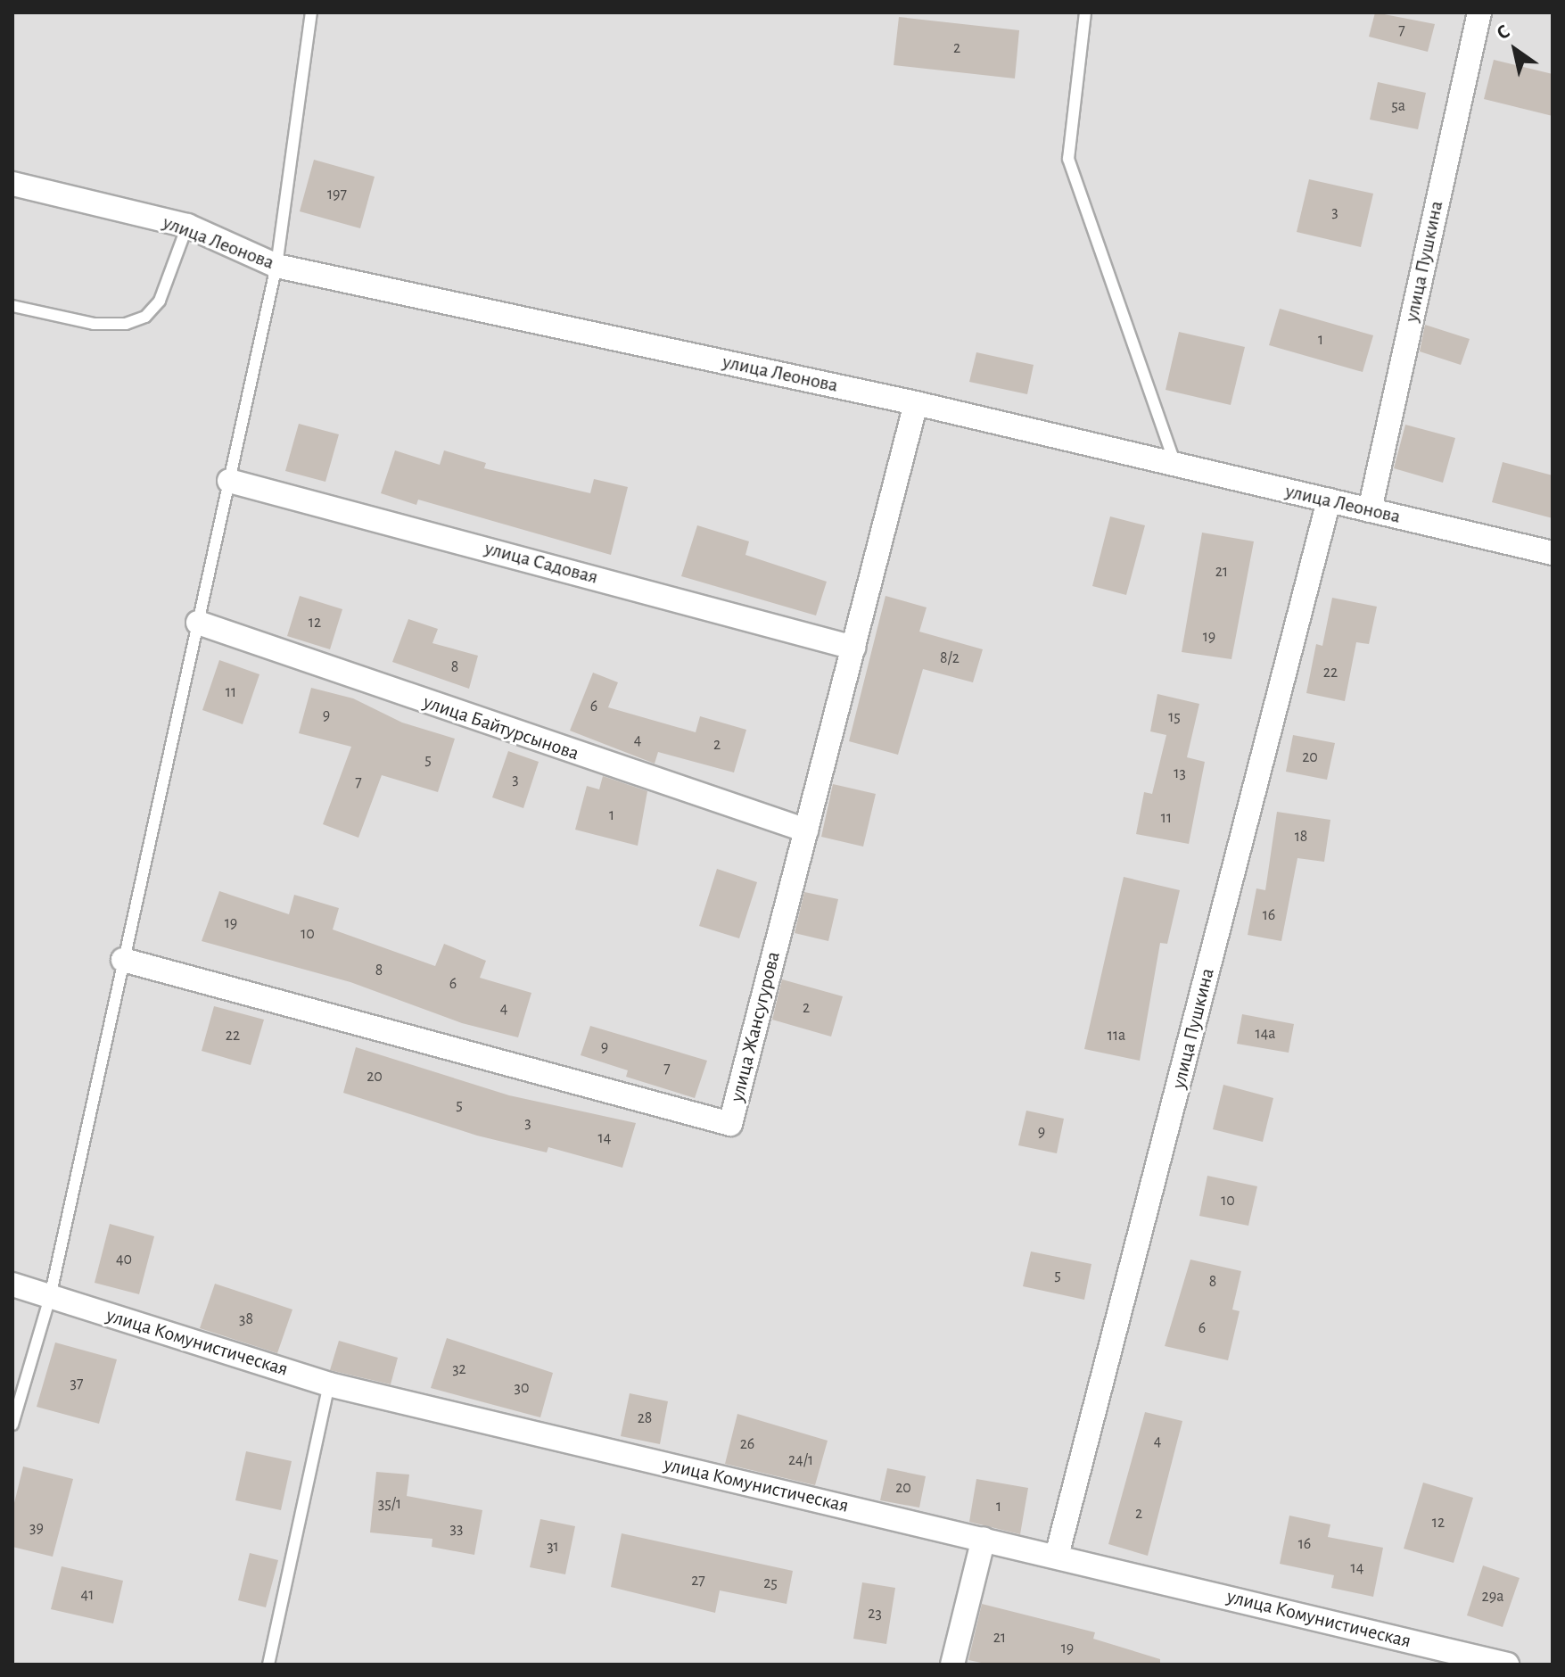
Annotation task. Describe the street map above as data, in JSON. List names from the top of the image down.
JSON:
{
  "streets": {
    "street": [
      "улица Леонова",
      "улица Пушкина",
      "улица Садовая",
      "улица Байтурсынова",
      "улица Жансугурова",
      "улица Комунистическая"
    ]
  },
  "crossings": [
    ["улица Леонова", "улица Пушкина"],
    ["улица Леонова", "улица Жансугурова"],
    ["улица Пушкина", "улица Комунистическая"],
    ["улица Садовая", "улица Жансугурова"],
    ["улица Байтурсынова", "улица Жансугурова"]
  ],
  "house_numbers": [
    "7",
    "2",
    "5а",
    "197",
    "3",
    "1",
    "21",
    "12",
    "19",
    "8/2",
    "8",
    "22",
    "11",
    "6",
    "9",
    "15",
    "4",
    "2",
    "20",
    "5",
    "13",
    "3",
    "7",
    "1",
    "11",
    "18",
    "16",
    "19",
    "10",
    "8",
    "6",
    "2",
    "4",
    "14а",
    "22",
    "11а",
    "9",
    "7",
    "20",
    "5",
    "3",
    "9",
    "14",
    "10",
    "40",
    "5",
    "8",
    "38",
    "6",
    "32",
    "37",
    "30",
    "28",
    "4",
    "26",
    "24/1",
    "20",
    "35/1",
    "1",
    "2",
    "12",
    "39",
    "33",
    "16",
    "31",
    "14",
    "27",
    "25",
    "41",
    "29а",
    "23",
    "21",
    "19"
  ],
  "north": "top left"
}
